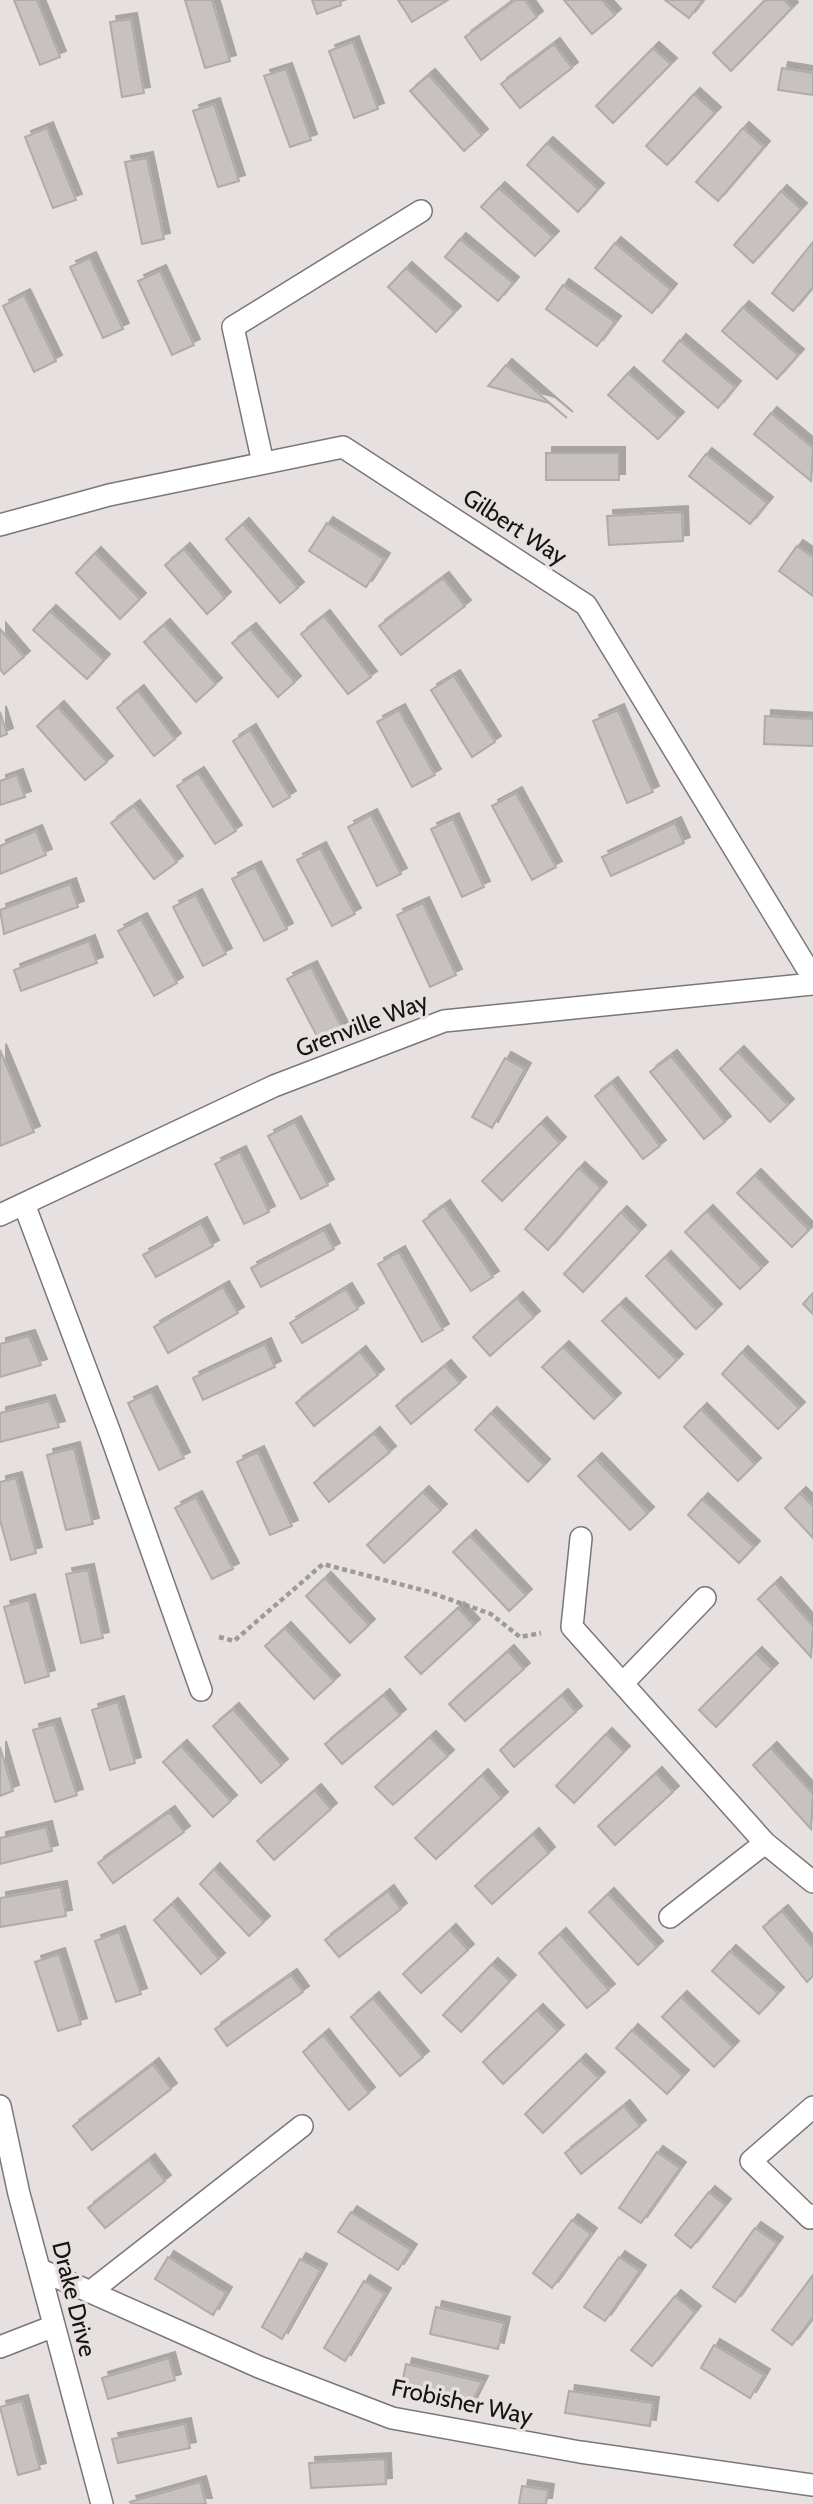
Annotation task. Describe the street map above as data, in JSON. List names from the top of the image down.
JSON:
{
  "streets": {
    "lane": [
      "Gilbert Way",
      "Grenville Way",
      "Drake Drive",
      "Frobisher Way"
    ]
  },
  "crossings": [
    ["Gilbert Way", "Grenville Way"],
    ["Drake Drive", "Frobisher Way"]
  ]
}
